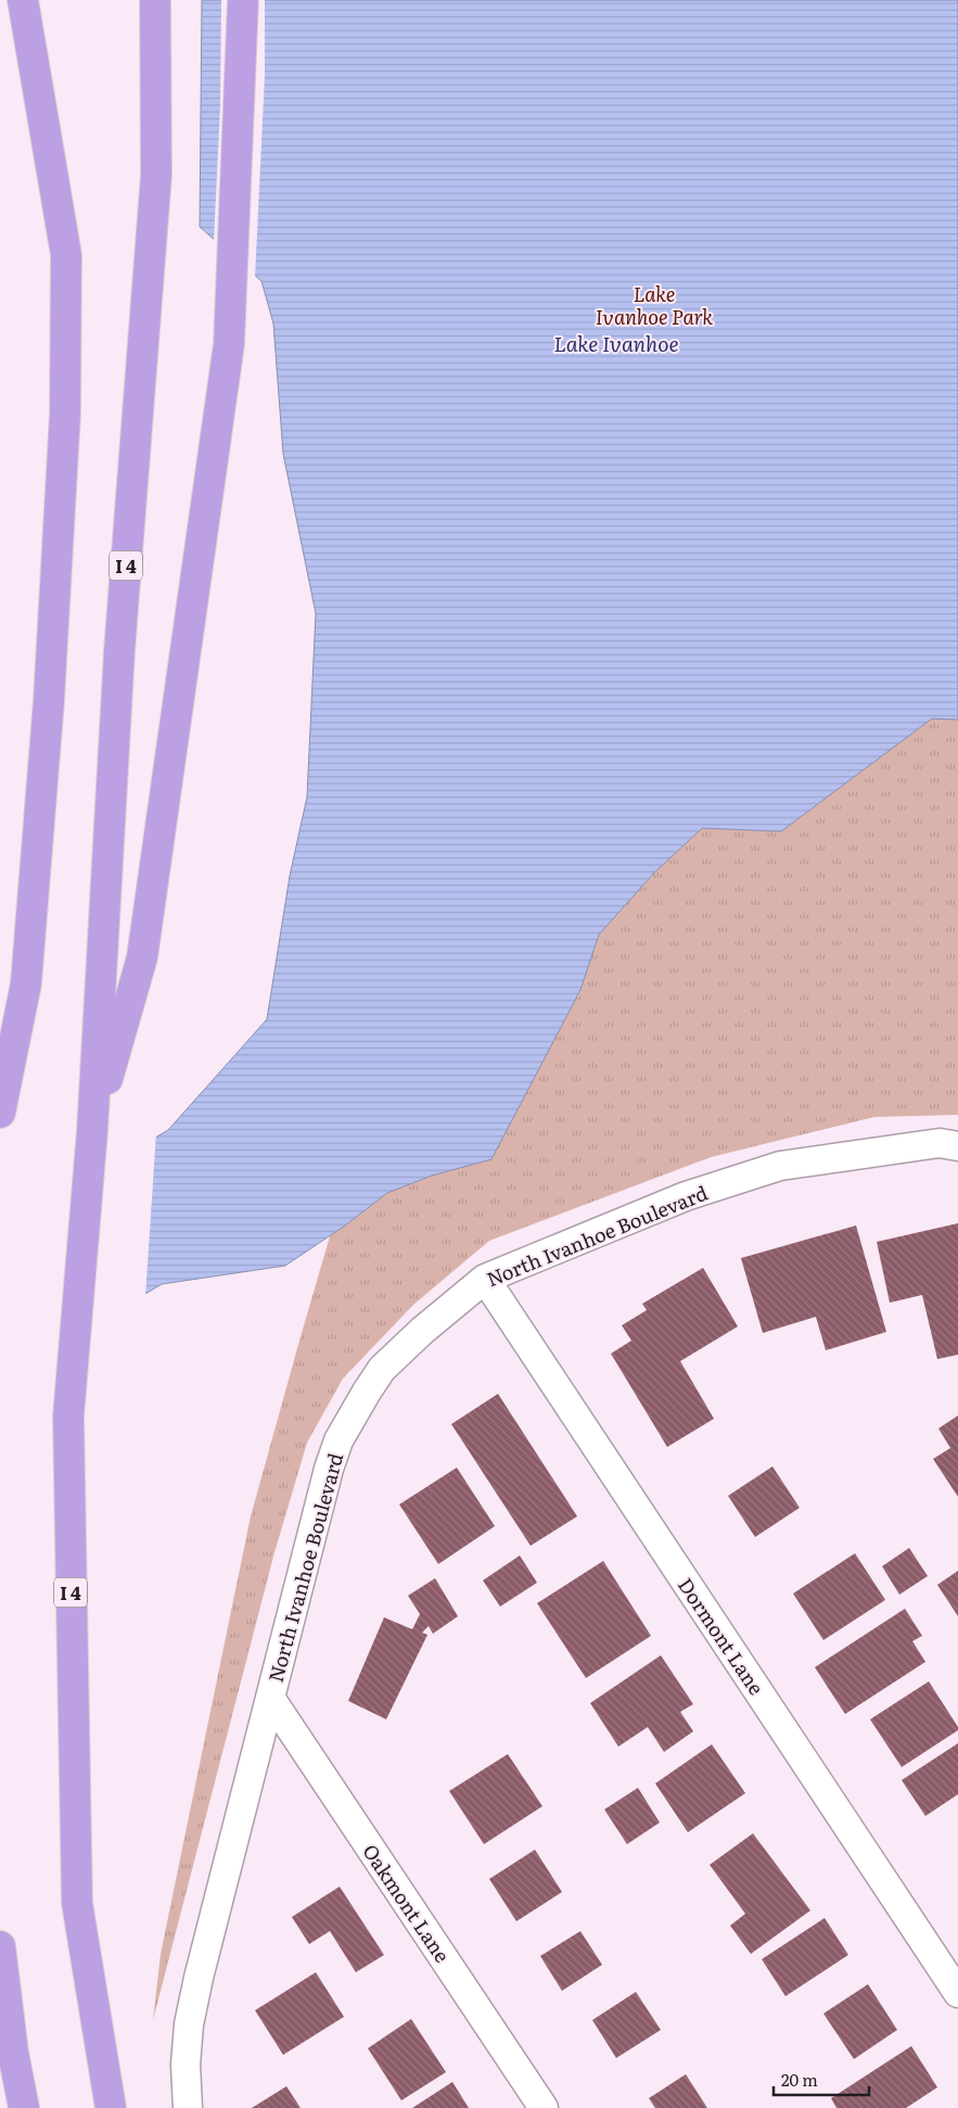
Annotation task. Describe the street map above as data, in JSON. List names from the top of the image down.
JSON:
{
  "streets": {
    "highway": ["I 4"],
    "street": ["North Ivanhoe Boulevard", "Dormont Lane", "Oakmont Lane"]
  },
  "crossings": [
    ["North Ivanhoe Boulevard", "Dormont Lane"],
    ["North Ivanhoe Boulevard", "Oakmont Lane"]
  ],
  "water": ["Lake Ivanhoe"],
  "parks": ["Lake Ivanhoe Park"],
  "scale_bar": "20 m"
}
